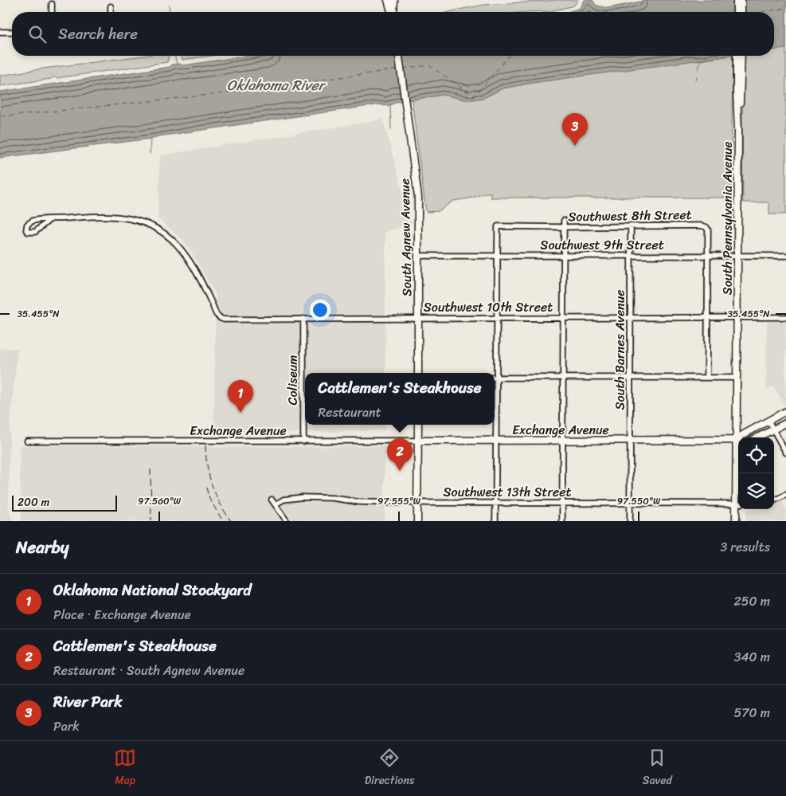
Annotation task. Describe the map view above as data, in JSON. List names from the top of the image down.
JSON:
{
  "streets": {
    "main road": ["South Pennsylvania Avenue", "South Agnew Avenue", "Exchange Avenue"],
    "street": [
      "Southwest 8th Street",
      "Southwest 9th Street",
      "Southwest 10th Street",
      "South Barnes Avenue",
      "Coliseum",
      "Southwest 13th Street"
    ]
  },
  "crossings": [
    ["Southwest 8th Street", "Southwest 9th Street"],
    ["Southwest 8th Street", "Southwest 10th Street"],
    ["Southwest 8th Street", "South Barnes Avenue"],
    ["South Pennsylvania Avenue", "Southwest 9th Street"],
    ["South Pennsylvania Avenue", "Southwest 10th Street"],
    ["South Pennsylvania Avenue", "Exchange Avenue"],
    ["South Pennsylvania Avenue", "Southwest 13th Street"],
    ["South Agnew Avenue", "Southwest 9th Street"],
    ["South Agnew Avenue", "Southwest 10th Street"],
    ["Southwest 9th Street", "South Barnes Avenue"],
    ["Southwest 10th Street", "South Barnes Avenue"],
    ["Southwest 10th Street", "Coliseum"],
    ["South Barnes Avenue", "Exchange Avenue"],
    ["South Barnes Avenue", "Southwest 13th Street"],
    ["Coliseum", "Exchange Avenue"]
  ],
  "water": ["Oklahoma River"],
  "scale_bar": "200 m",
  "page": {
    "search": "Search here",
    "pins": ["3", "1", "2"],
    "popup": ["Cattlemen's Steakhouse", "Restaurant"],
    "scale": "200 m",
    "heading": ["Nearby", "3 results"],
    "list": [
      {
        "mark": "1",
        "name": "Oklahoma National Stockyard",
        "note": "Place · Exchange Avenue",
        "value": "250 m"
      },
      {
        "mark": "2",
        "name": "Cattlemen's Steakhouse",
        "note": "Restaurant · South Agnew Avenue",
        "value": "340 m"
      },
      {
        "mark": "3",
        "name": "River Park",
        "note": "Park",
        "value": "570 m"
      }
    ],
    "nav": ["Map", "Directions", "Saved"]
  },
  "coordinates": [
    "35.455°N",
    "97.560°W",
    "97.555°W",
    "97.550°W"
  ]
}
